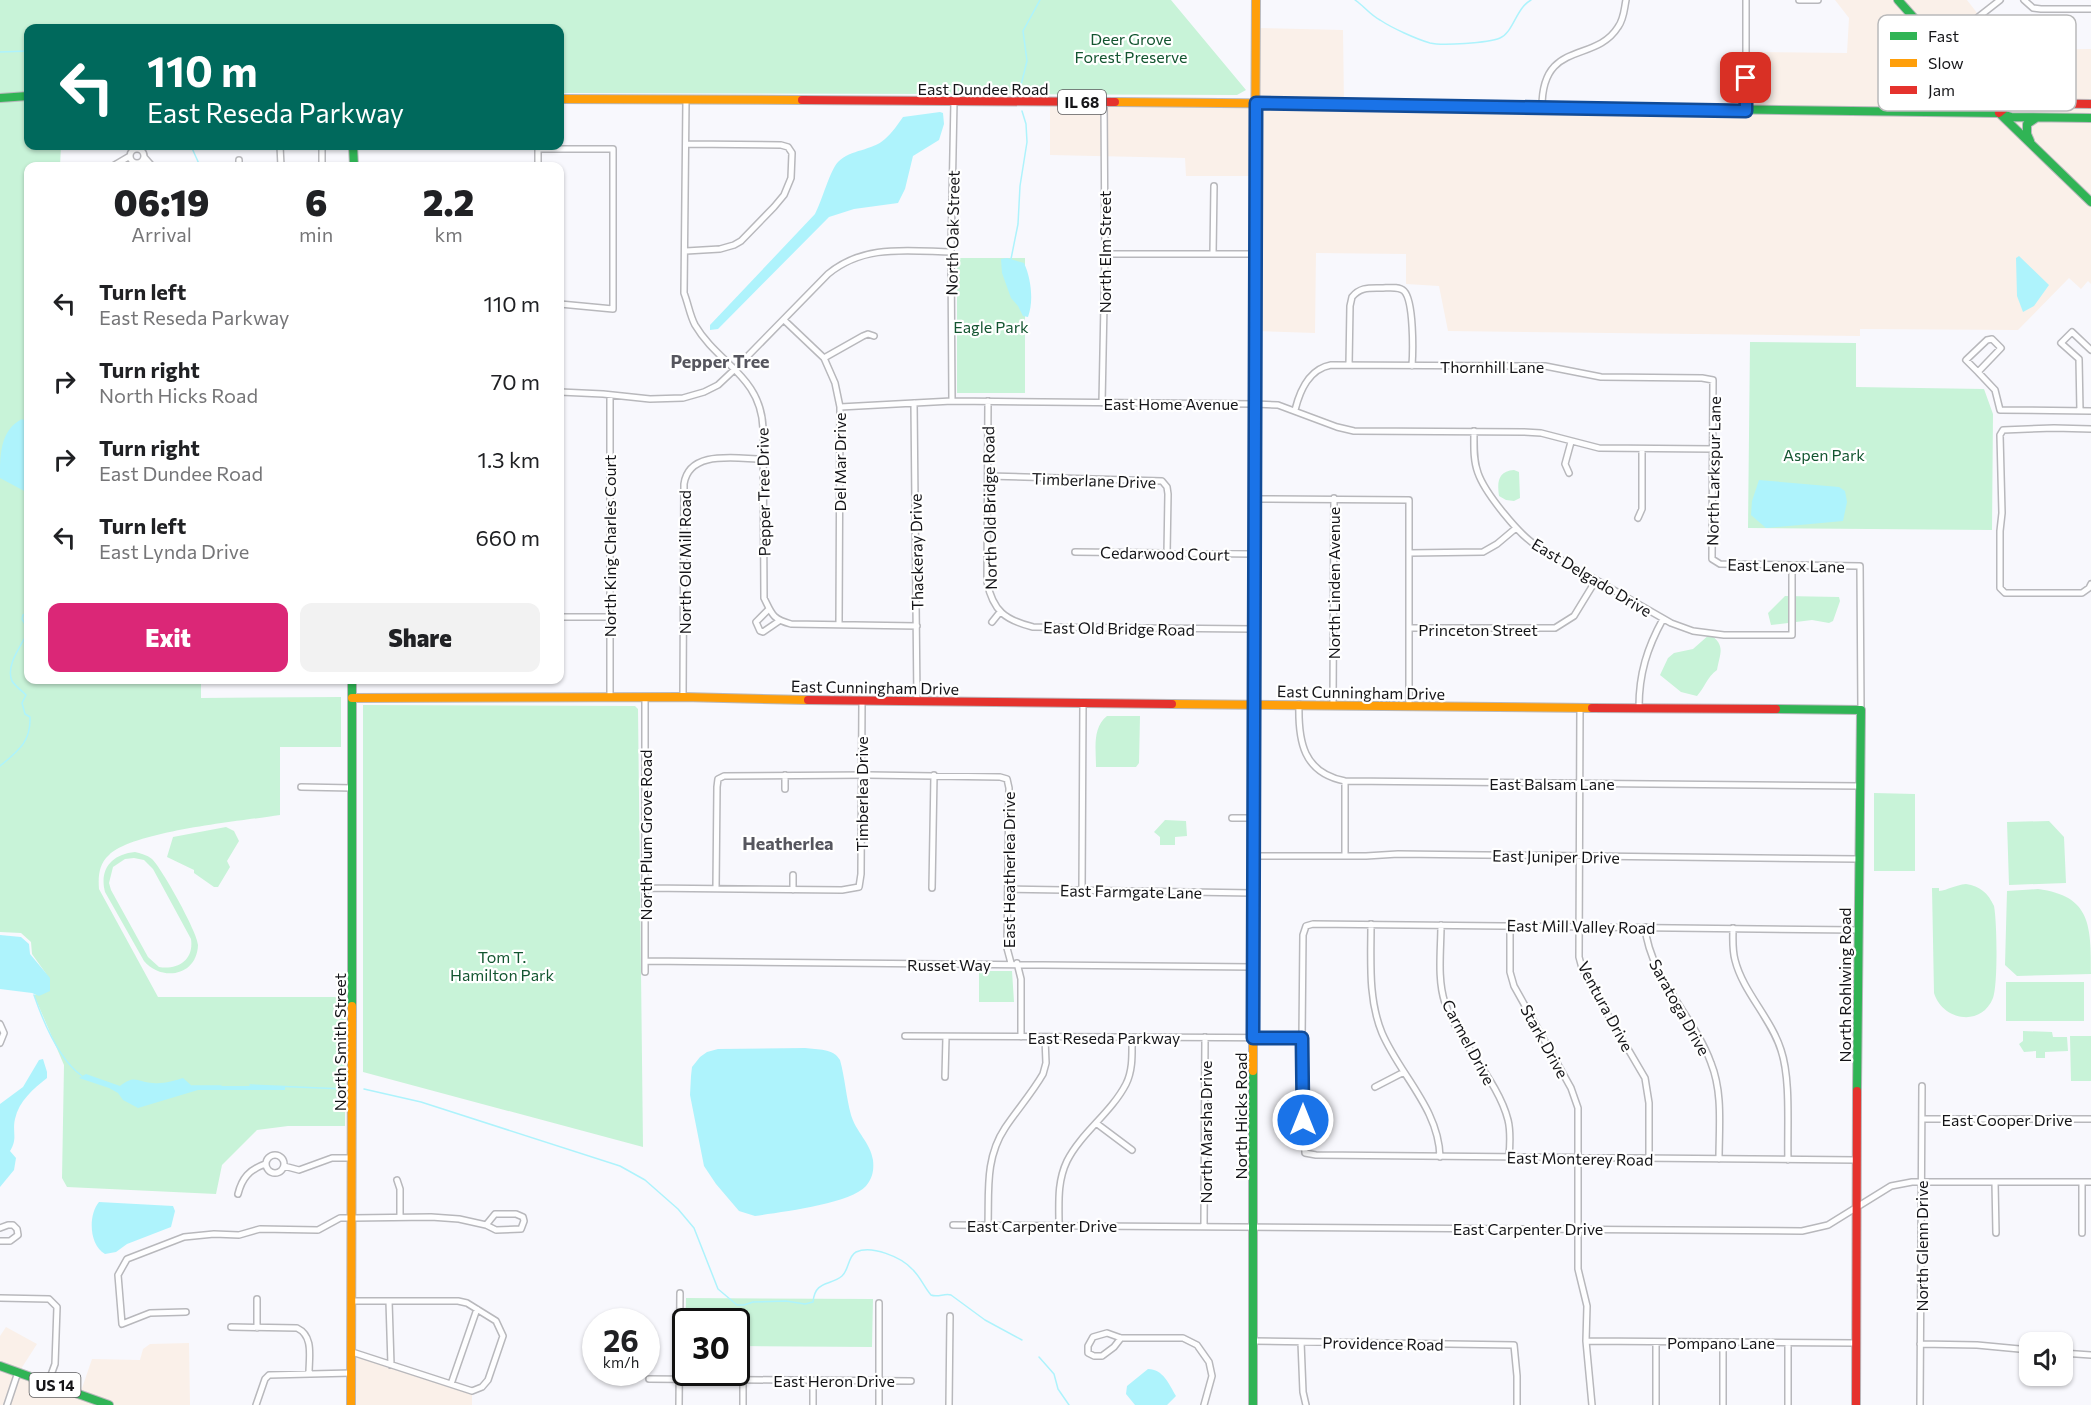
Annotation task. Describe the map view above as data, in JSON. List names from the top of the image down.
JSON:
{
  "streets": {
    "main road": [
      "East Dundee Road",
      "IL 68",
      "East Cunningham Drive",
      "North Rohlwing Road",
      "North Smith Street",
      "North Hicks Road",
      "US 14"
    ],
    "street": [
      "North Oak Street",
      "North Elm Street",
      "Thornhill Lane",
      "East Home Avenue",
      "Del Mar Drive",
      "North Larkspur Lane",
      "Timberlane Drive",
      "Pepper Tree Drive",
      "North Old Bridge Road",
      "North King Charles Court",
      "Thackeray Drive",
      "Cedarwood Court",
      "North Old Mill Road",
      "East Lenox Lane",
      "East Delgado Drive",
      "North Linden Avenue",
      "East Old Bridge Road",
      "Princeton Street",
      "East Balsam Lane",
      "Timberlea Drive",
      "North Plum Grove Road",
      "East Juniper Drive",
      "East Heatherlea Drive",
      "East Farmgate Lane",
      "East Mill Valley Road",
      "Russet Way",
      "Ventura Drive",
      "Saratoga Drive",
      "East Reseda Parkway",
      "Stark Drive",
      "Carmel Drive",
      "East Cooper Drive",
      "North Marsha Drive",
      "East Monterey Road",
      "East Carpenter Drive",
      "North Glenn Drive",
      "Pompano Lane",
      "Providence Road",
      "East Heron Drive"
    ]
  },
  "crossings": [
    ["East Dundee Road", "North Oak Street"],
    ["East Dundee Road", "North Elm Street"],
    ["East Dundee Road", "Pepper Tree Drive"],
    ["East Dundee Road", "North Hicks Road"],
    ["North Oak Street", "East Home Avenue"],
    ["North Elm Street", "East Home Avenue"],
    ["Thornhill Lane", "East Home Avenue"],
    ["Thornhill Lane", "North Larkspur Lane"],
    ["East Home Avenue", "Del Mar Drive"],
    ["East Home Avenue", "North Larkspur Lane"],
    ["East Home Avenue", "North Old Bridge Road"],
    ["East Home Avenue", "Thackeray Drive"],
    ["East Home Avenue", "East Delgado Drive"],
    ["East Home Avenue", "North Hicks Road"],
    ["North Larkspur Lane", "East Lenox Lane"],
    ["Timberlane Drive", "North Old Bridge Road"],
    ["Timberlane Drive", "Cedarwood Court"],
    ["Pepper Tree Drive", "North Old Mill Road"],
    ["North Old Bridge Road", "East Old Bridge Road"],
    ["North King Charles Court", "East Cunningham Drive"],
    ["Thackeray Drive", "East Cunningham Drive"],
    ["Cedarwood Court", "North Hicks Road"],
    ["North Old Mill Road", "East Cunningham Drive"],
    ["East Lenox Lane", "East Delgado Drive"],
    ["East Lenox Lane", "North Rohlwing Road"],
    ["East Delgado Drive", "Princeton Street"],
    ["North Linden Avenue", "East Cunningham Drive"],
    ["East Old Bridge Road", "North Hicks Road"],
    ["East Cunningham Drive", "East Balsam Lane"],
    ["East Cunningham Drive", "Timberlea Drive"],
    ["East Cunningham Drive", "North Plum Grove Road"],
    ["East Cunningham Drive", "North Rohlwing Road"],
    ["East Cunningham Drive", "Ventura Drive"],
    ["East Cunningham Drive", "North Smith Street"],
    ["East Cunningham Drive", "North Hicks Road"],
    ["East Balsam Lane", "North Rohlwing Road"],
    ["East Balsam Lane", "Ventura Drive"],
    ["Timberlea Drive", "East Heatherlea Drive"],
    ["North Plum Grove Road", "Russet Way"],
    ["East Juniper Drive", "North Rohlwing Road"],
    ["East Juniper Drive", "Ventura Drive"],
    ["East Juniper Drive", "North Hicks Road"],
    ["East Heatherlea Drive", "East Farmgate Lane"],
    ["East Heatherlea Drive", "Russet Way"],
    ["East Heatherlea Drive", "East Reseda Parkway"],
    ["East Farmgate Lane", "North Hicks Road"],
    ["East Mill Valley Road", "North Rohlwing Road"],
    ["East Mill Valley Road", "Ventura Drive"],
    ["East Mill Valley Road", "Saratoga Drive"],
    ["East Mill Valley Road", "East Reseda Parkway"],
    ["East Mill Valley Road", "Stark Drive"],
    ["East Mill Valley Road", "Carmel Drive"],
    ["East Mill Valley Road", "East Monterey Road"],
    ["Russet Way", "North Hicks Road"],
    ["North Rohlwing Road", "East Monterey Road"],
    ["North Rohlwing Road", "East Carpenter Drive"],
    ["North Rohlwing Road", "Pompano Lane"],
    ["Ventura Drive", "East Monterey Road"],
    ["Saratoga Drive", "East Monterey Road"],
    ["East Reseda Parkway", "North Hicks Road"],
    ["East Reseda Parkway", "North Marsha Drive"],
    ["East Reseda Parkway", "East Monterey Road"],
    ["Stark Drive", "East Monterey Road"],
    ["Stark Drive", "East Carpenter Drive"],
    ["Stark Drive", "Pompano Lane"],
    ["Carmel Drive", "East Monterey Road"],
    ["North Hicks Road", "East Carpenter Drive"],
    ["North Hicks Road", "Providence Road"],
    ["East Cooper Drive", "North Glenn Drive"],
    ["North Marsha Drive", "East Carpenter Drive"],
    ["East Carpenter Drive", "North Glenn Drive"]
  ],
  "districts": ["Pepper Tree", "Heatherlea"],
  "parks": [
    "Deer Grove Forest Preserve",
    "Eagle Park",
    "Aspen Park",
    "Tom T. Hamilton Park"
  ],
  "legend": ["Fast", "Slow", "Jam"],
  "page": {
    "turn": ["110 m", "East Reseda Parkway"],
    "eta": [
      "06:19",
      "Arrival",
      "6",
      "min",
      "2.2",
      "km"
    ],
    "list": [
      {
        "name": "Turn left",
        "note": "East Reseda Parkway",
        "value": "110 m"
      },
      {
        "name": "Turn right",
        "note": "North Hicks Road",
        "value": "70 m"
      },
      {
        "name": "Turn right",
        "note": "East Dundee Road",
        "value": "1.3 km"
      },
      {
        "name": "Turn left",
        "note": "East Lynda Drive",
        "value": "660 m"
      }
    ],
    "buttons": ["Exit", "Share"],
    "speed": "26 km/h",
    "limit": "30"
  }
}
